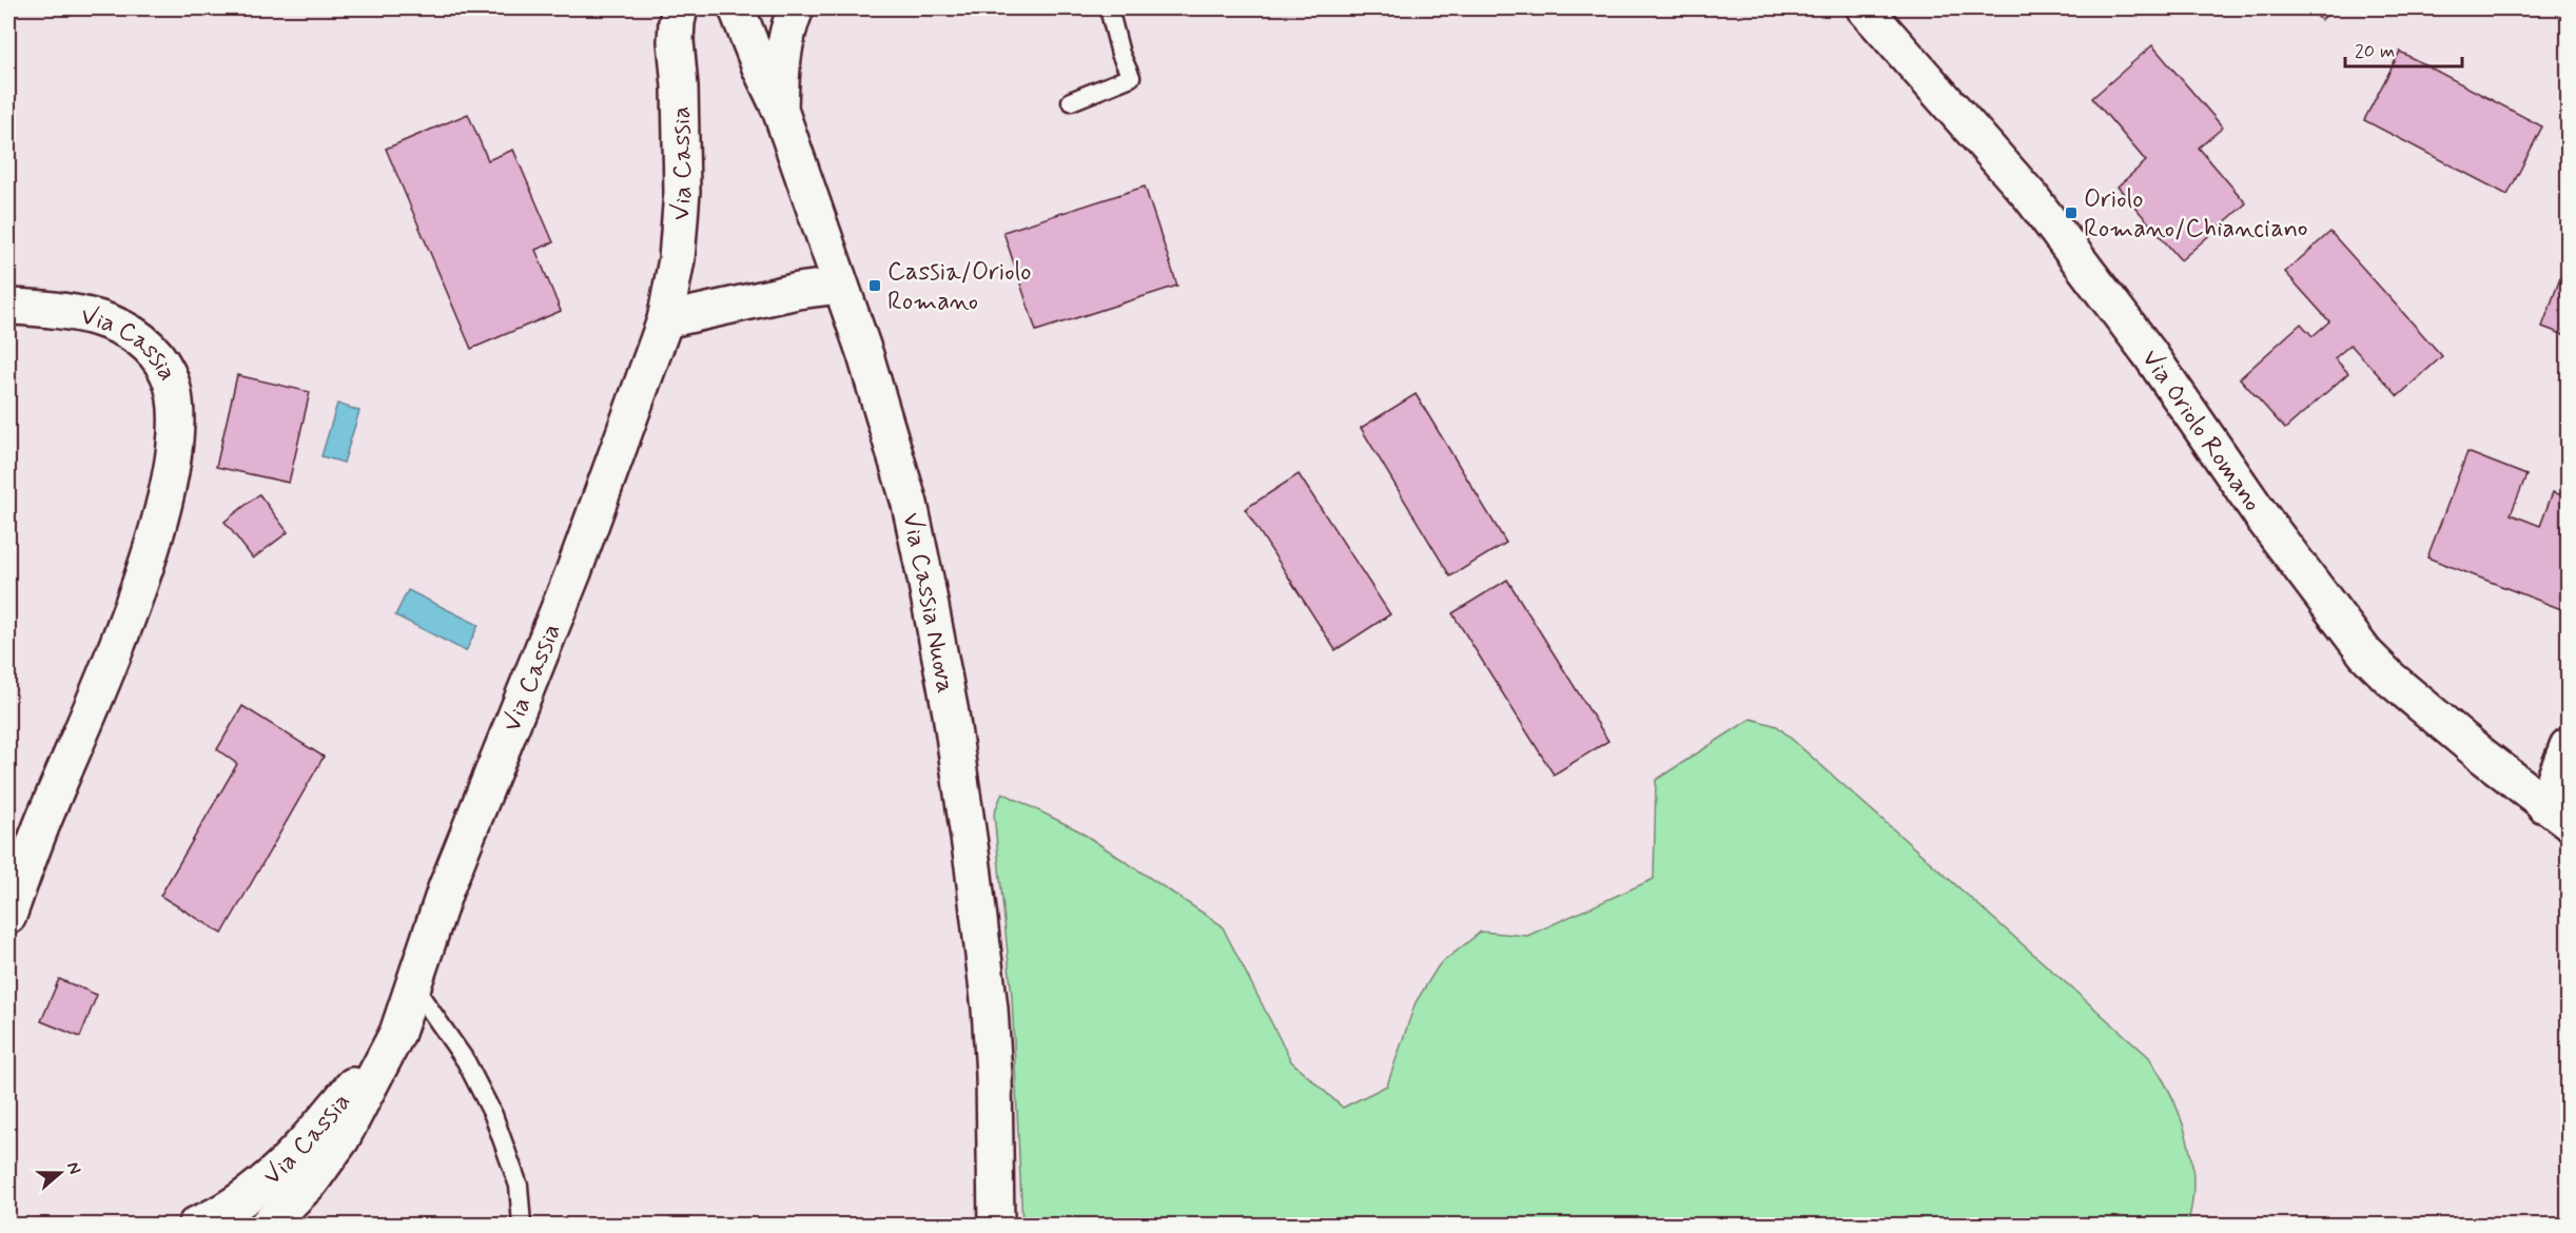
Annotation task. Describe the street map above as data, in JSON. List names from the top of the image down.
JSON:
{
  "streets": {
    "street": ["Via Cassia", "Via Oriolo Romano", "Via Cassia Nuova"]
  },
  "places": {
    "transit": ["Oriolo Romano/Chianciano", "Cassia/Oriolo Romano"]
  },
  "scale_bar": "20 m",
  "north": "right"
}
